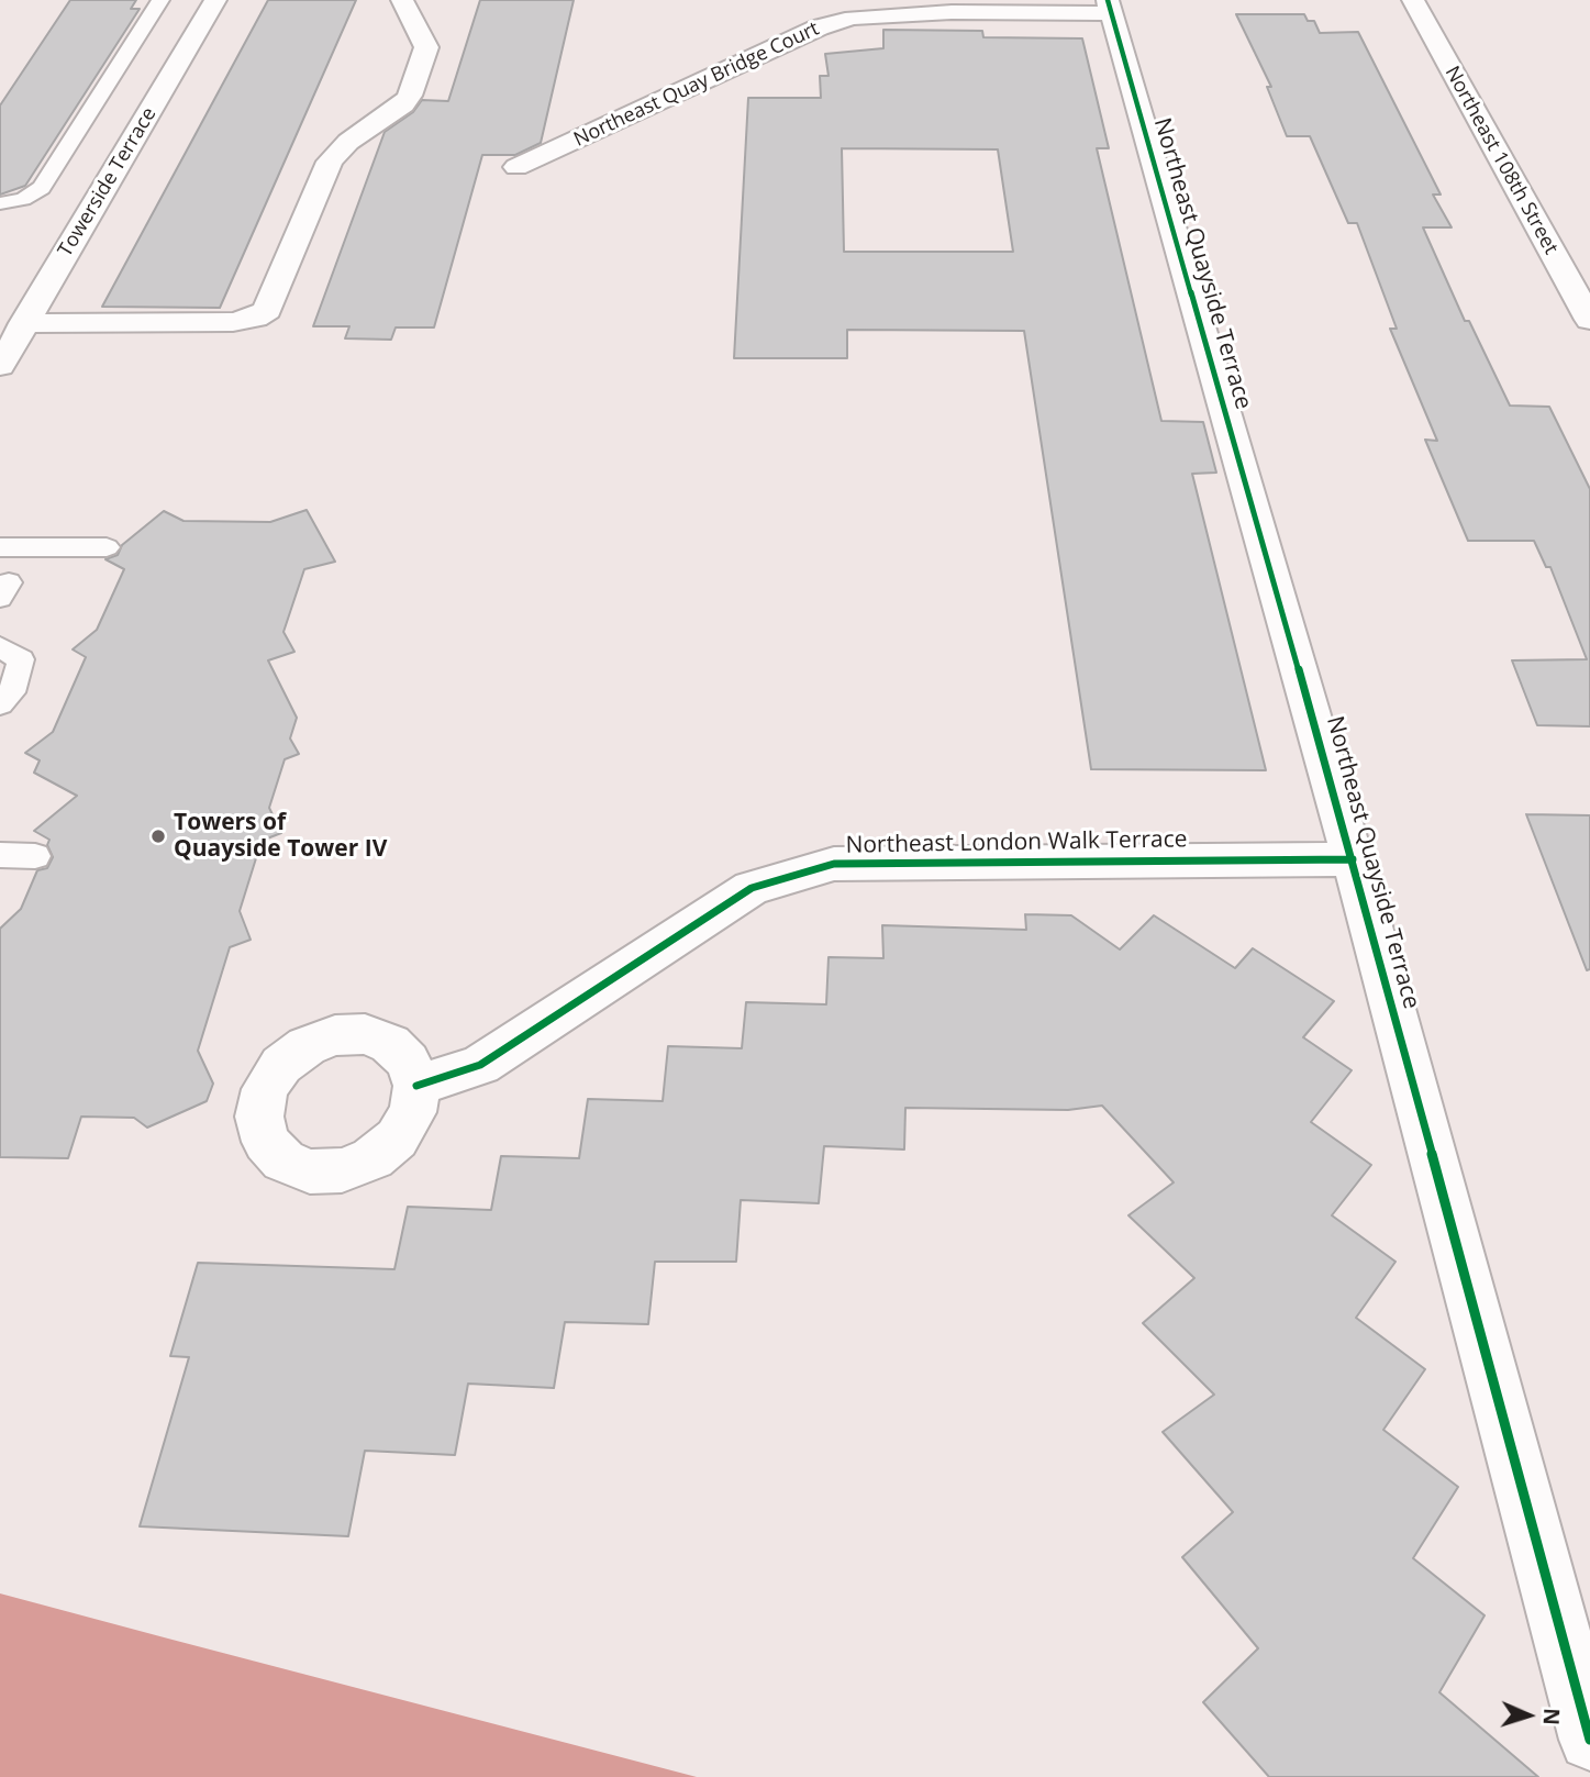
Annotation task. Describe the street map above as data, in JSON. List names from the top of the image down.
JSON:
{
  "streets": {
    "street": [
      "Northeast Quay Bridge Court",
      "Northeast 108th Street",
      "Towerside Terrace",
      "Northeast Quayside Terrace",
      "Northeast London Walk Terrace"
    ]
  },
  "crossings": [
    ["Northeast Quay Bridge Court", "Northeast Quayside Terrace"],
    ["Northeast Quayside Terrace", "Northeast London Walk Terrace"]
  ],
  "places": ["Towers of Quayside Tower IV"],
  "north": "right"
}
